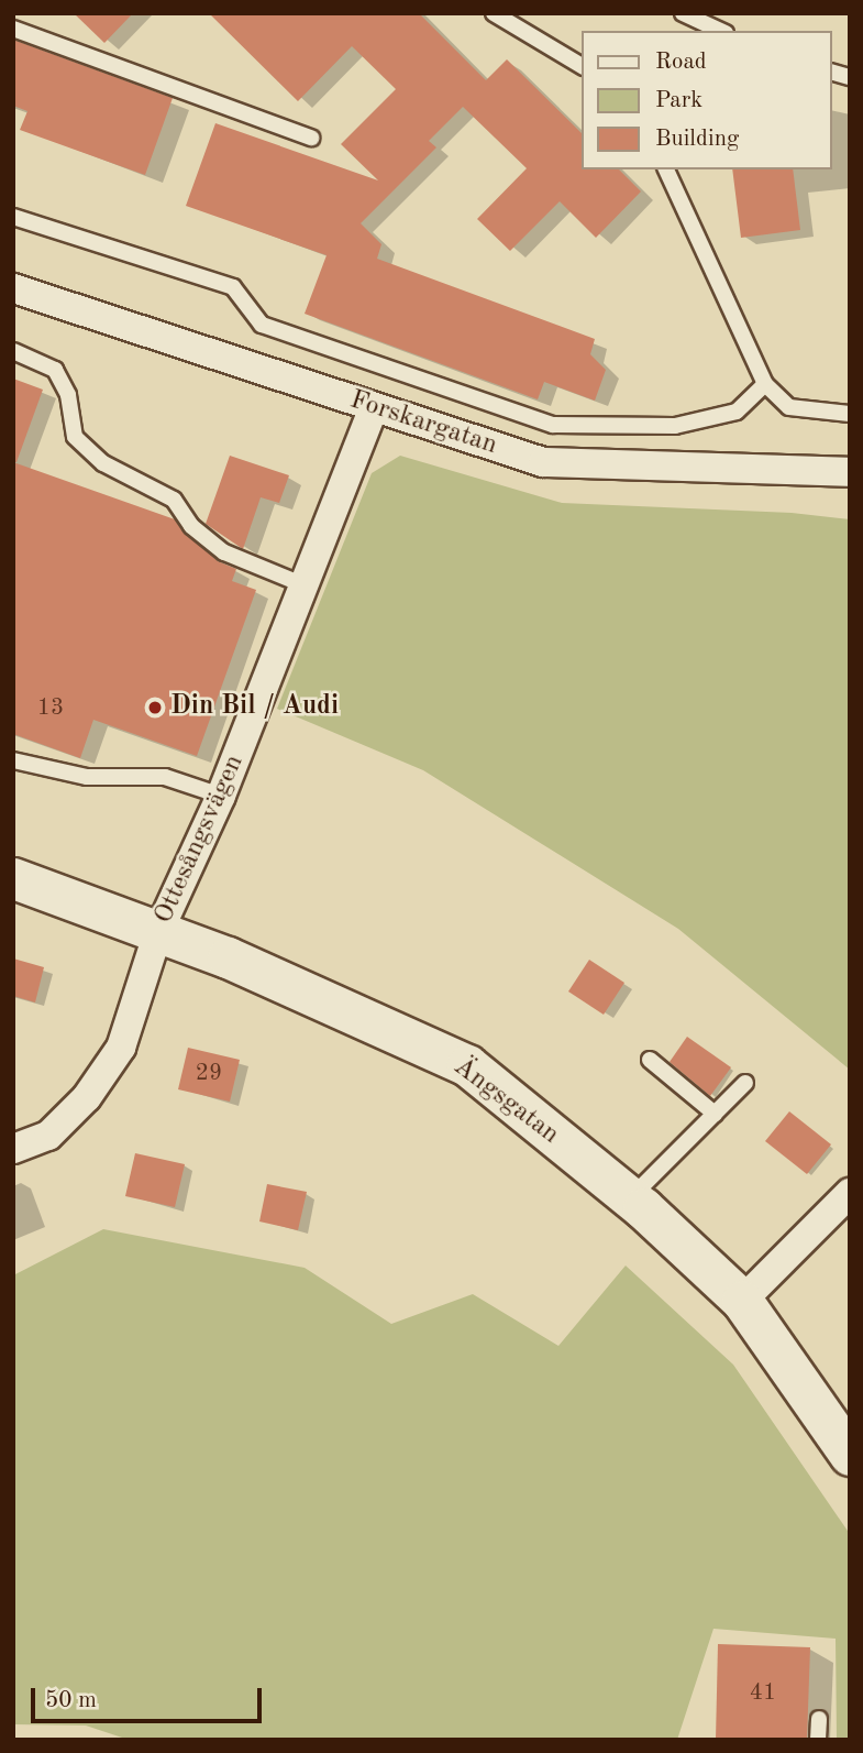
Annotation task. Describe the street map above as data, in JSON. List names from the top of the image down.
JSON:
{
  "streets": {
    "main road": ["Ängsgatan"],
    "street": ["Forskargatan", "Ottesångsvägen"]
  },
  "crossings": [
    ["Forskargatan", "Ottesångsvägen"],
    ["Ottesångsvägen", "Ängsgatan"]
  ],
  "places": ["Din Bil / Audi"],
  "house_numbers": ["13", "29", "41"],
  "legend": ["Road", "Park", "Building"],
  "scale_bar": "50 m"
}
